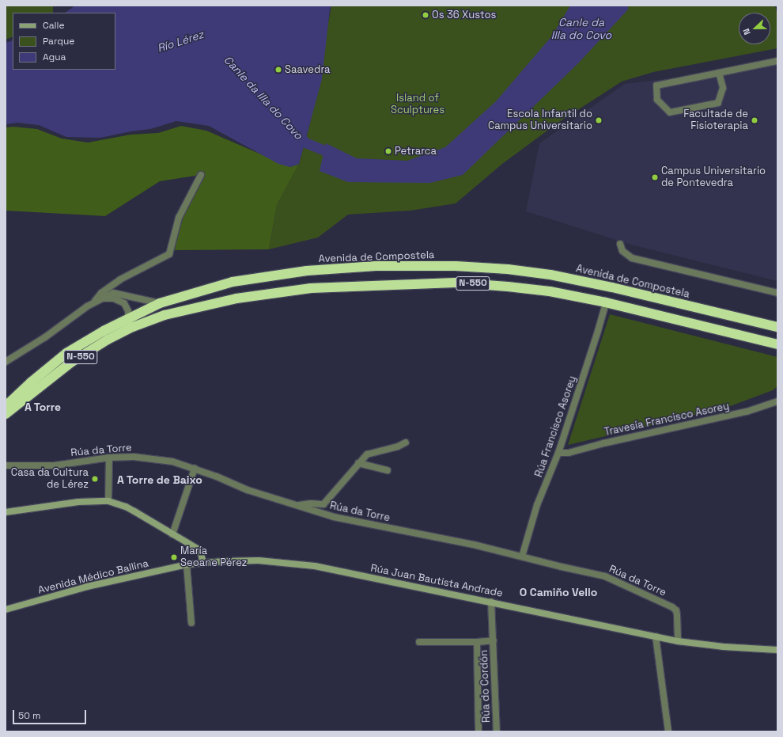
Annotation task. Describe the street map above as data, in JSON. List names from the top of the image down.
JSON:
{
  "streets": {
    "highway": ["Avenida de Compostela", "N-550"],
    "street": [
      "Travesía Francisco Asorey",
      "Rúa Francisco Asorey",
      "Rúa da Torre",
      "Avenida Médico Ballina",
      "Rúa Juan Bautista Andrade",
      "Rúa do Cordón"
    ]
  },
  "crossings": [
    ["N-550", "Rúa Francisco Asorey"],
    ["Travesía Francisco Asorey", "Rúa Francisco Asorey"],
    ["Rúa Francisco Asorey", "Rúa da Torre"],
    ["Rúa da Torre", "Rúa Juan Bautista Andrade"],
    ["Avenida Médico Ballina", "Rúa Juan Bautista Andrade"],
    ["Rúa Juan Bautista Andrade", "Rúa do Cordón"]
  ],
  "districts": ["A Torre", "A Torre de Baixo", "O Camiño Vello"],
  "water": ["Canle da Illa do Covo", "Río Lérez"],
  "parks": ["Island of Sculptures"],
  "places": [
    "Os 36 Xustos",
    "Saavedra",
    "Escola Infantil do Campus Universitario",
    "Facultade de Fisioterapia",
    "Petrarca",
    "Campus Universitario de Pontevedra",
    "Casa da Cultura de Lérez",
    "María Seoane Pérez"
  ],
  "legend": ["Calle", "Parque", "Agua"],
  "scale_bar": "50 m",
  "north": "left"
}
